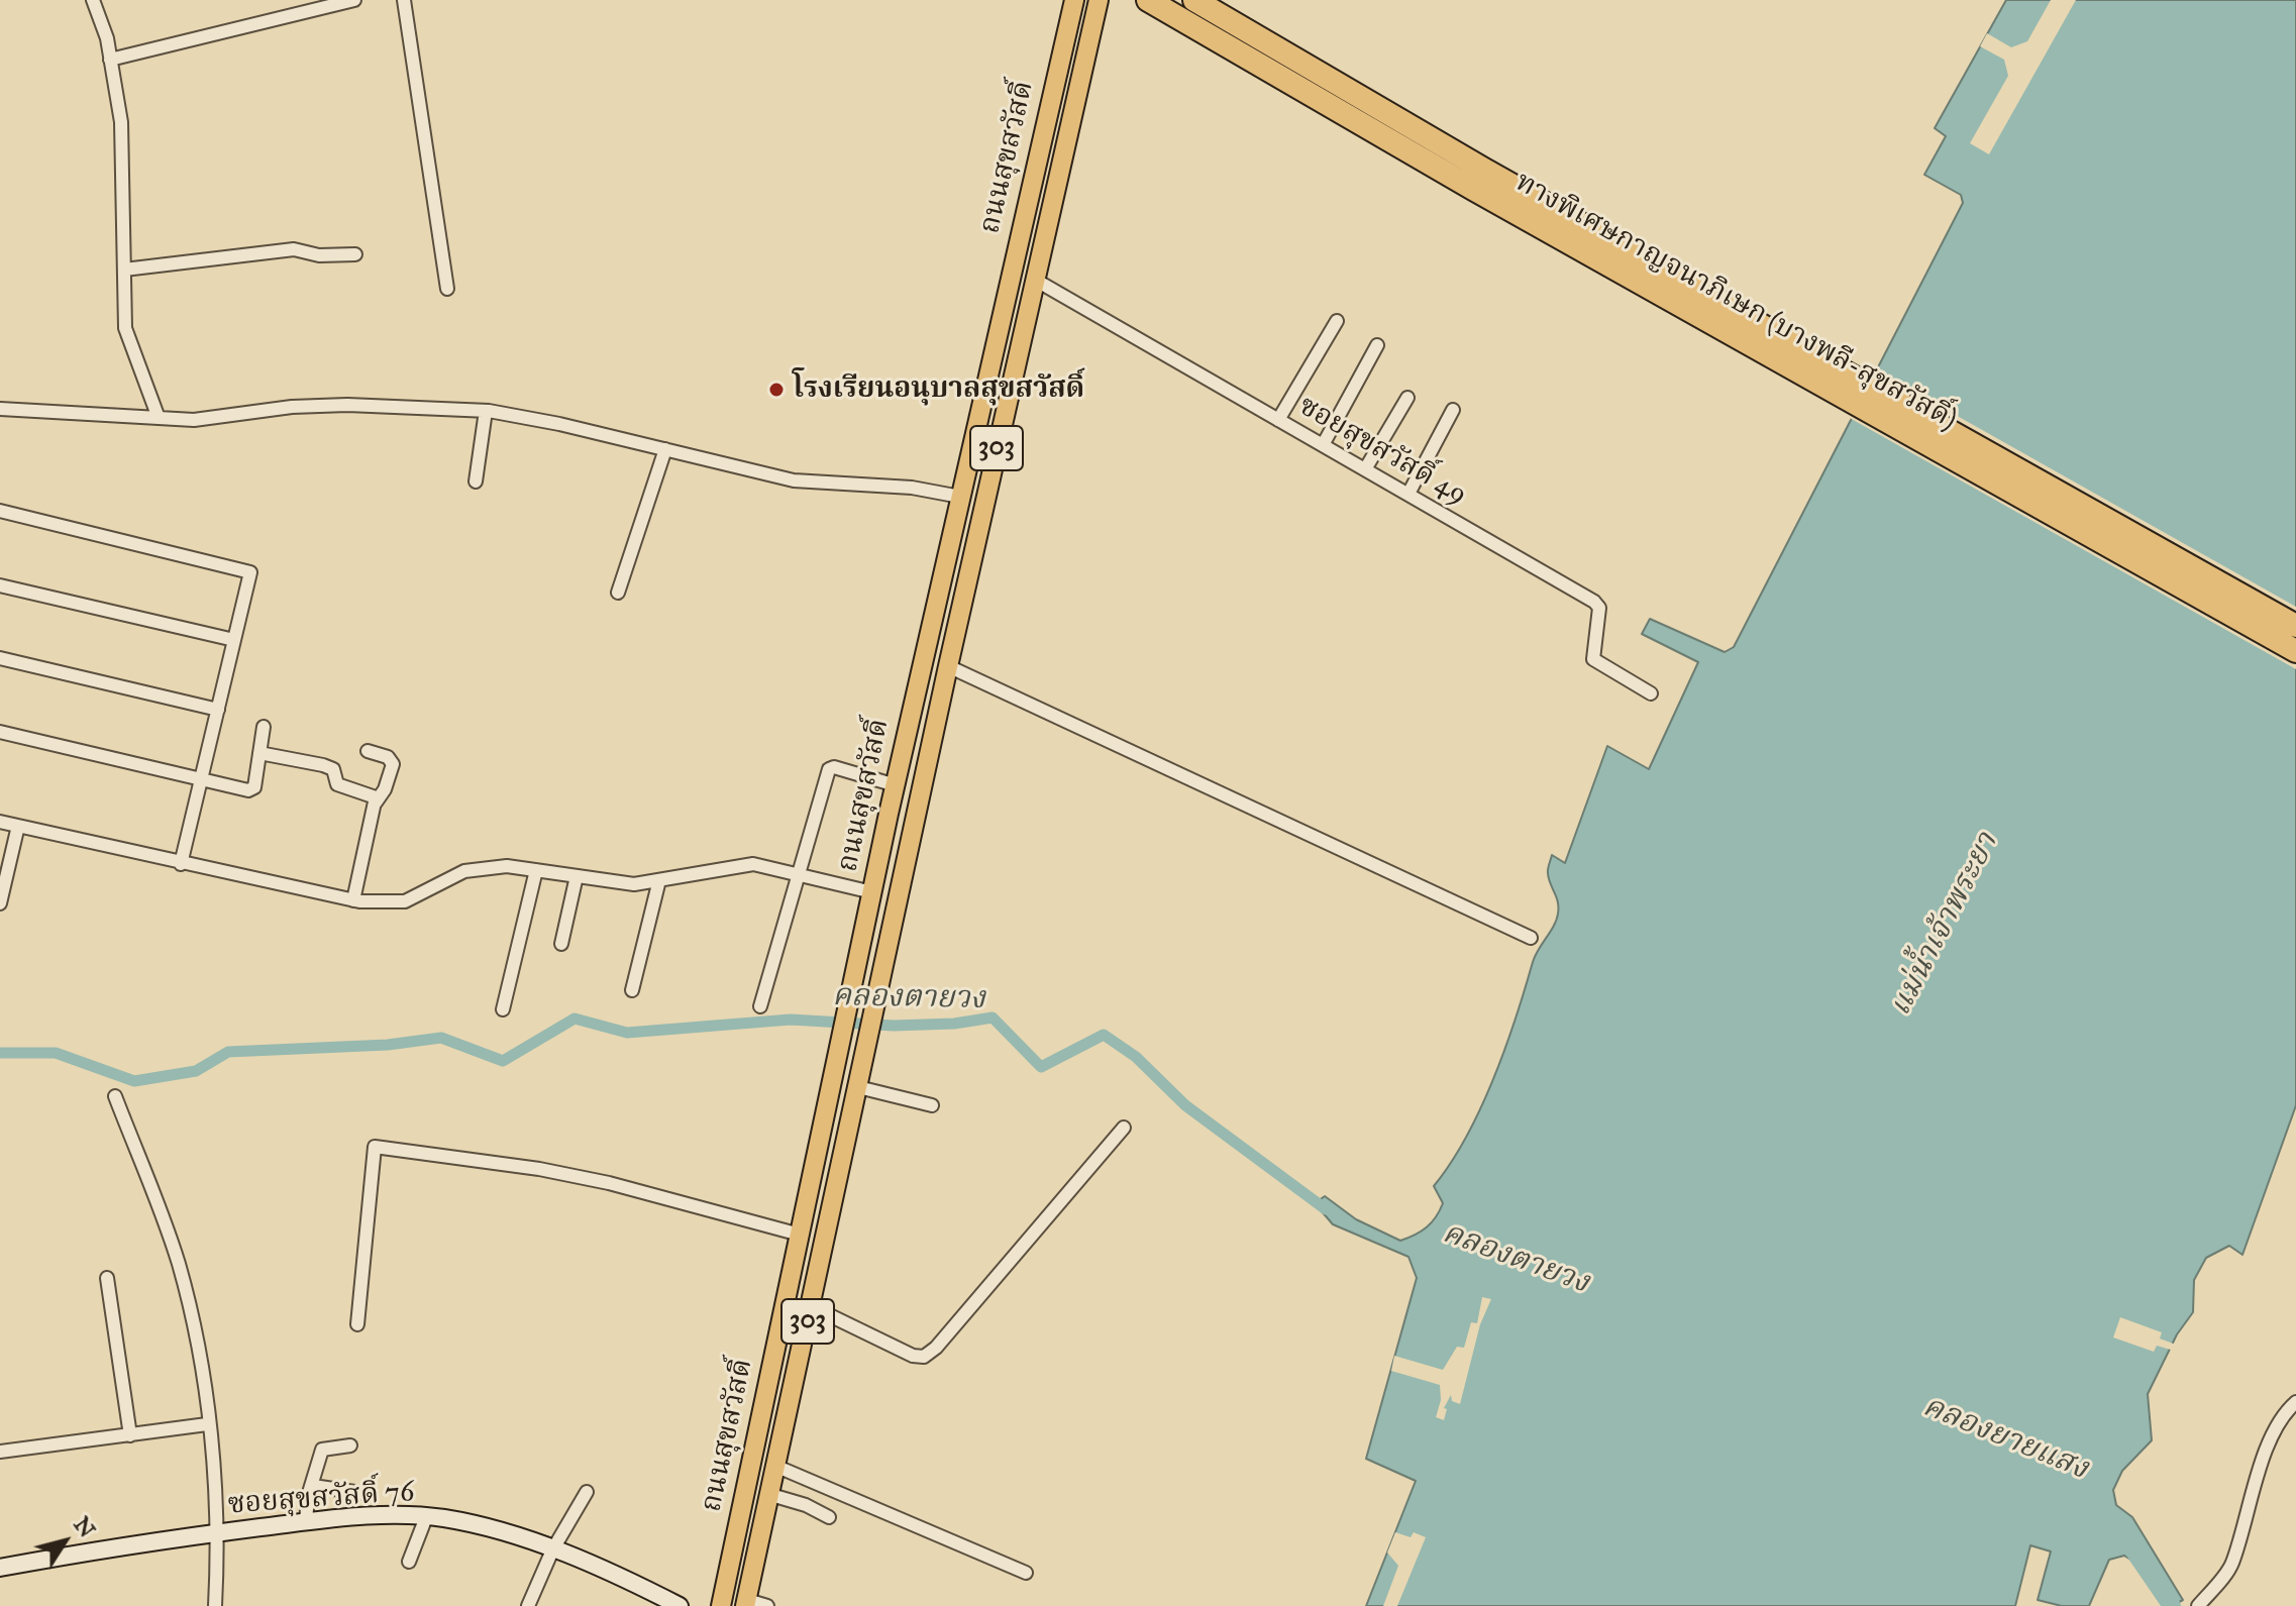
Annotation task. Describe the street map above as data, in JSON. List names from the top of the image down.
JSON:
{
  "streets": {
    "highway": ["ทางพิเศษกาญจนาภิเษก (บางพลี-สุขสวัสดิ์)"],
    "main road": ["ถนนสุขสวัสดิ์", "303"],
    "street": ["ซอยสุขสวัสดิ์ 49", "ซอยสุขสวัสดิ์ 76"]
  },
  "crossings": [
    ["ถนนสุขสวัสดิ์", "ซอยสุขสวัสดิ์ 49"]
  ],
  "water": ["แม่น้ำเจ้าพระยา", "คลองตายวง", "คลองยายแสง"],
  "places": ["โรงเรียนอนุบาลสุขสวัสดิ์"],
  "north": "top right"
}
